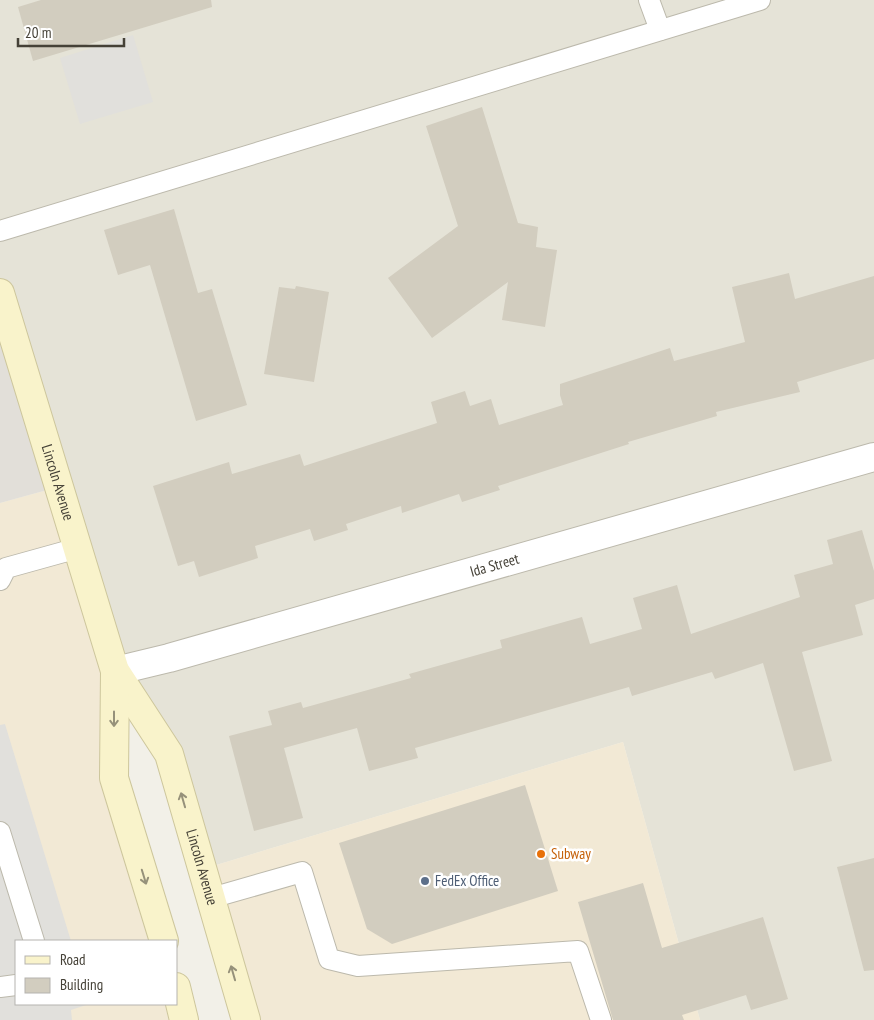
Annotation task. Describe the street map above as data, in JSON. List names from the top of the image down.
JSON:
{
  "streets": {
    "main road": ["Lincoln Avenue"],
    "street": ["Ida Street"]
  },
  "crossings": [
    ["Lincoln Avenue", "Ida Street"]
  ],
  "places": ["Subway", "FedEx Office"],
  "legend": ["Road", "Building"],
  "scale_bar": "20 m"
}
